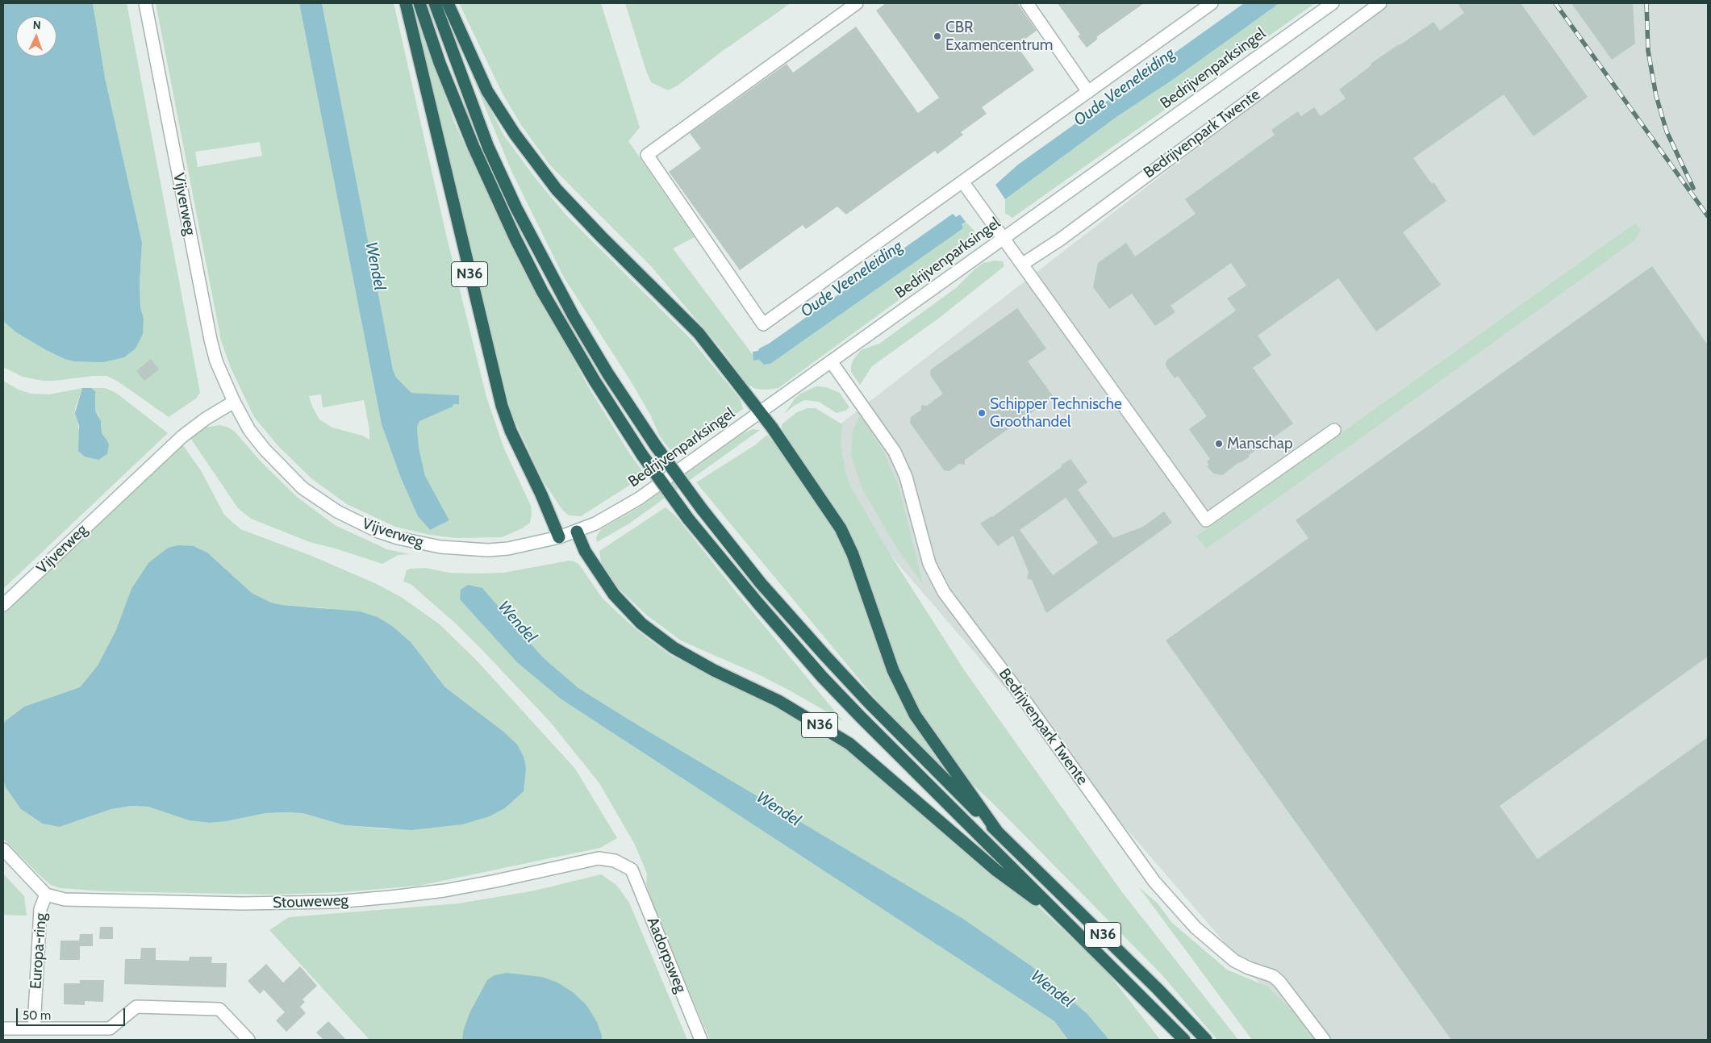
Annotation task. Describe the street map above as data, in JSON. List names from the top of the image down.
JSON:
{
  "streets": {
    "highway": ["N36"],
    "street": [
      "Bedrijvenparksingel",
      "Bedrijvenpark Twente",
      "Vijverweg",
      "Stouweweg",
      "Europa-ring",
      "Aadorpsweg"
    ]
  },
  "crossings": [
    ["Bedrijvenparksingel", "Bedrijvenpark Twente"],
    ["Bedrijvenparksingel", "Vijverweg"],
    ["Bedrijvenparksingel", "N36"],
    ["Vijverweg", "N36"],
    ["Stouweweg", "Europa-ring"],
    ["Stouweweg", "Aadorpsweg"]
  ],
  "water": ["Oude Veeneleiding", "Wendel"],
  "places": ["CBR Examencentrum", "Schipper Technische Groothandel", "Manschap"],
  "scale_bar": "50 m",
  "north": "top"
}
